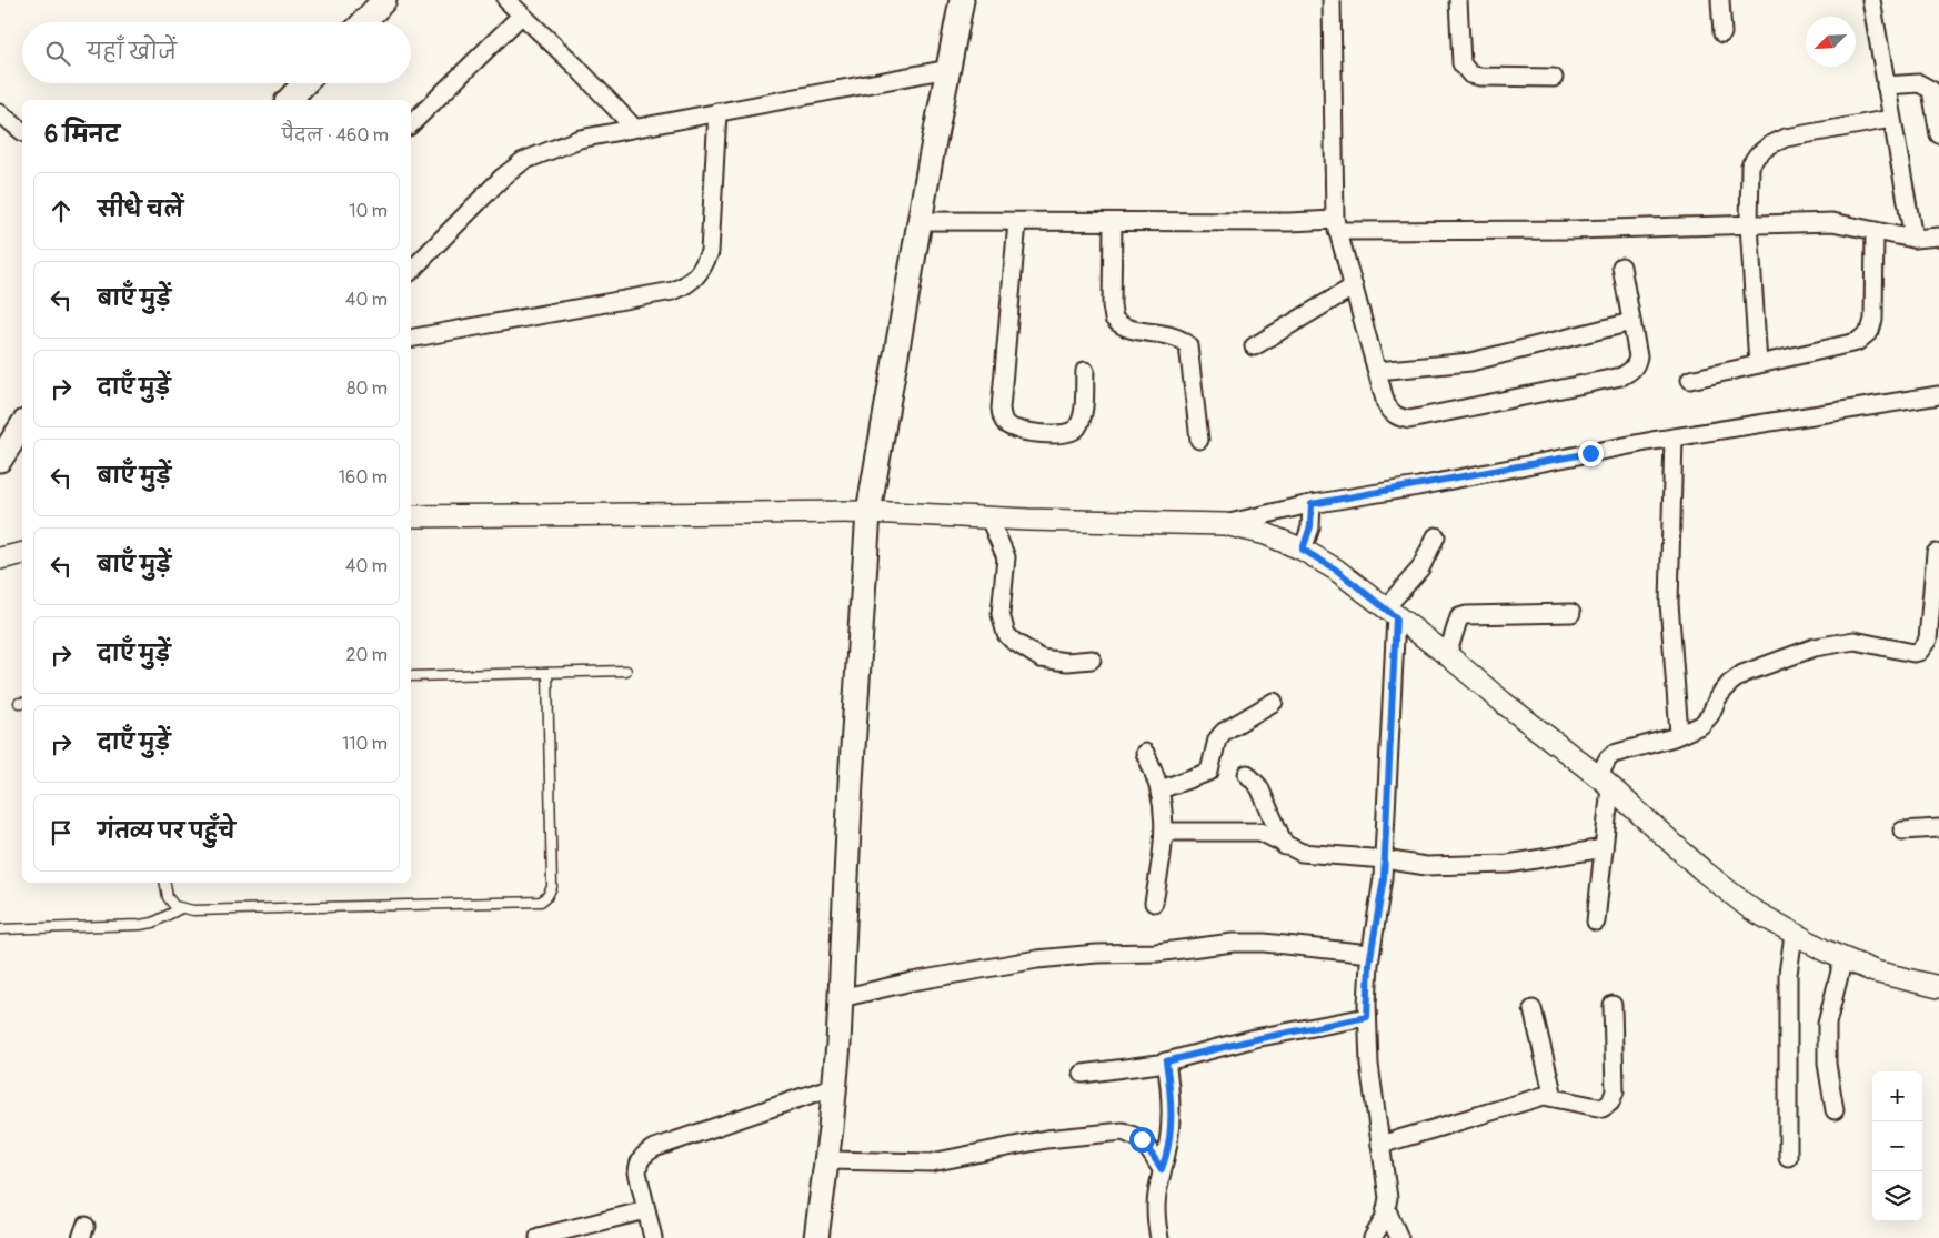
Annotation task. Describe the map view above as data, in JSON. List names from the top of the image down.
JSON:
{
  "north": "bottom left",
  "page": {
    "search": "यहाँ खोजें",
    "heading": ["6 मिनट", "पैदल · 460 m"],
    "list": [
      ["सीधे चलें", "10 m"],
      ["बाएँ मुड़ें", "40 m"],
      ["दाएँ मुड़ें", "80 m"],
      ["बाएँ मुड़ें", "160 m"],
      ["बाएँ मुड़ें", "40 m"],
      ["दाएँ मुड़ें", "20 m"],
      ["दाएँ मुड़ें", "110 m"],
      "गंतव्य पर पहुँचे"
    ],
    "map_buttons": ["+", "−"]
  }
}
